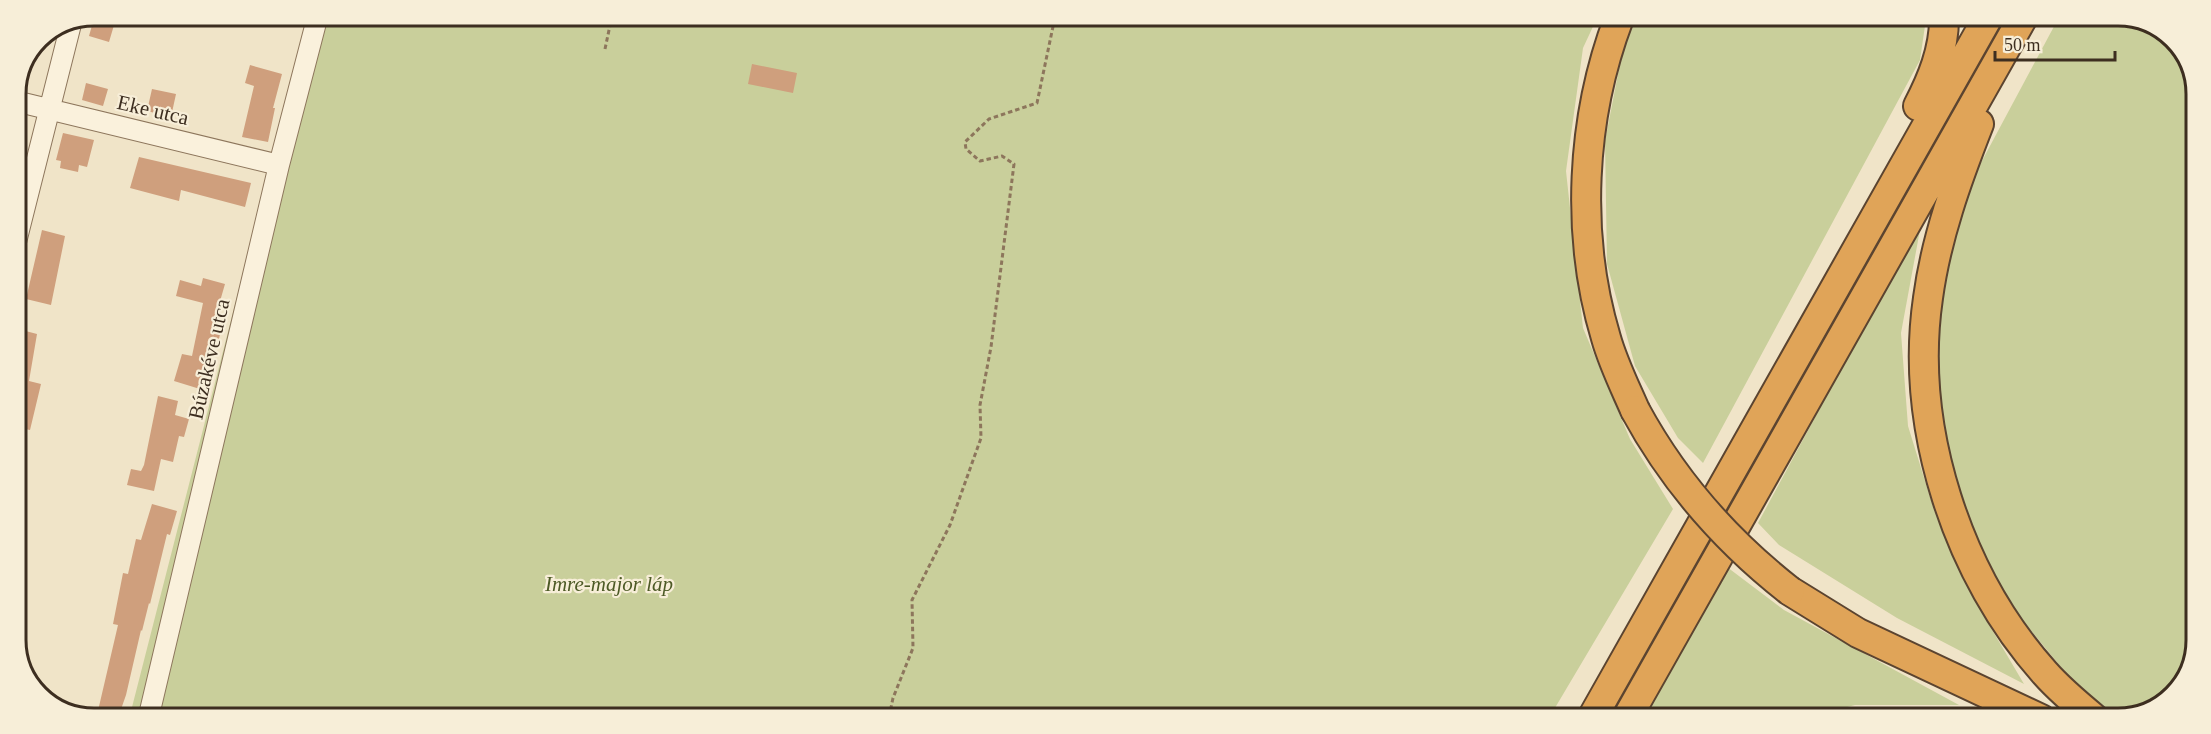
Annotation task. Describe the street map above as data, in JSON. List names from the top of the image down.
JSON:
{
  "streets": {
    "street": ["Eke utca", "Búzakéve utca"]
  },
  "crossings": [
    ["Eke utca", "Búzakéve utca"]
  ],
  "parks": ["Imre-major láp"],
  "scale_bar": "50 m"
}
